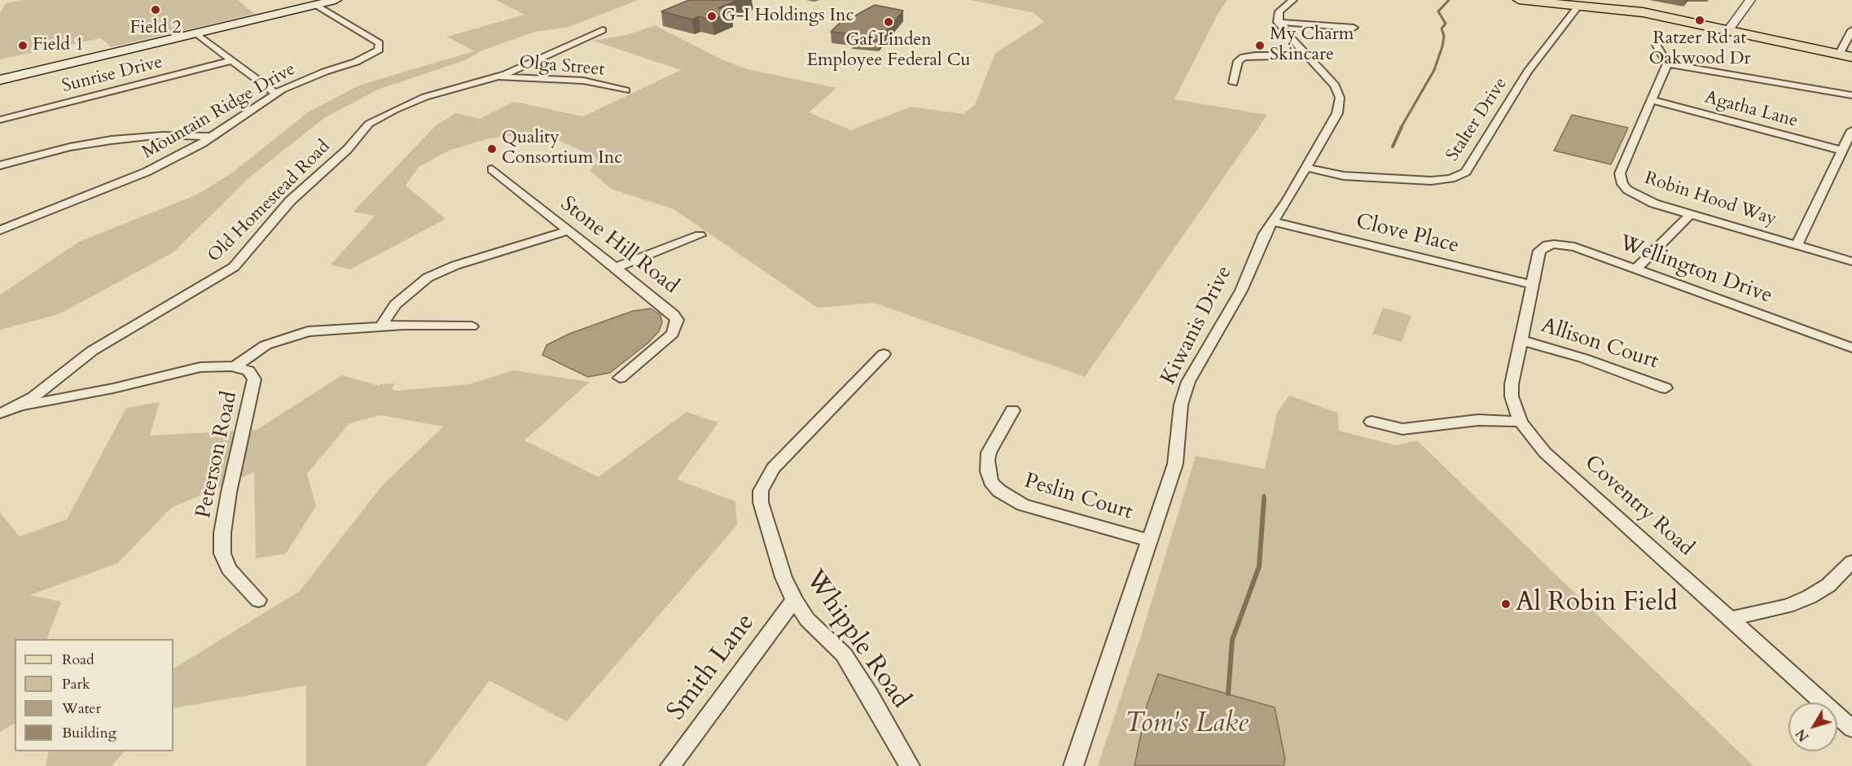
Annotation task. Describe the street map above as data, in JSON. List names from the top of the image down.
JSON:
{
  "streets": {
    "street": [
      "Olga Street",
      "Sunrise Drive",
      "Agatha Lane",
      "Mountain Ridge Drive",
      "Stalter Drive",
      "Robin Hood Way",
      "Old Homestead Road",
      "Clove Place",
      "Stone Hill Road",
      "Wellington Drive",
      "Kiwanis Drive",
      "Allison Court",
      "Peterson Road",
      "Peslin Court",
      "Coventry Road",
      "Whipple Road",
      "Smith Lane"
    ]
  },
  "crossings": [
    ["Olga Street", "Old Homestead Road"],
    ["Agatha Lane", "Robin Hood Way"],
    ["Stalter Drive", "Kiwanis Drive"],
    ["Old Homestead Road", "Peterson Road"],
    ["Clove Place", "Kiwanis Drive"],
    ["Clove Place", "Coventry Road"],
    ["Wellington Drive", "Coventry Road"],
    ["Kiwanis Drive", "Peslin Court"],
    ["Allison Court", "Coventry Road"],
    ["Whipple Road", "Smith Lane"]
  ],
  "water": ["Tom's Lake"],
  "places": [
    "Field 2",
    "G-I Holdings Inc",
    "Ratzer Rd at Oakwood Dr",
    "Gaf Linden Employee Federal Cu",
    "Field 1",
    "My Charm Skincare",
    "Quality Consortium Inc",
    "Al Robin Field"
  ],
  "legend": [
    "Road",
    "Park",
    "Water",
    "Building"
  ],
  "north": "bottom left"
}
